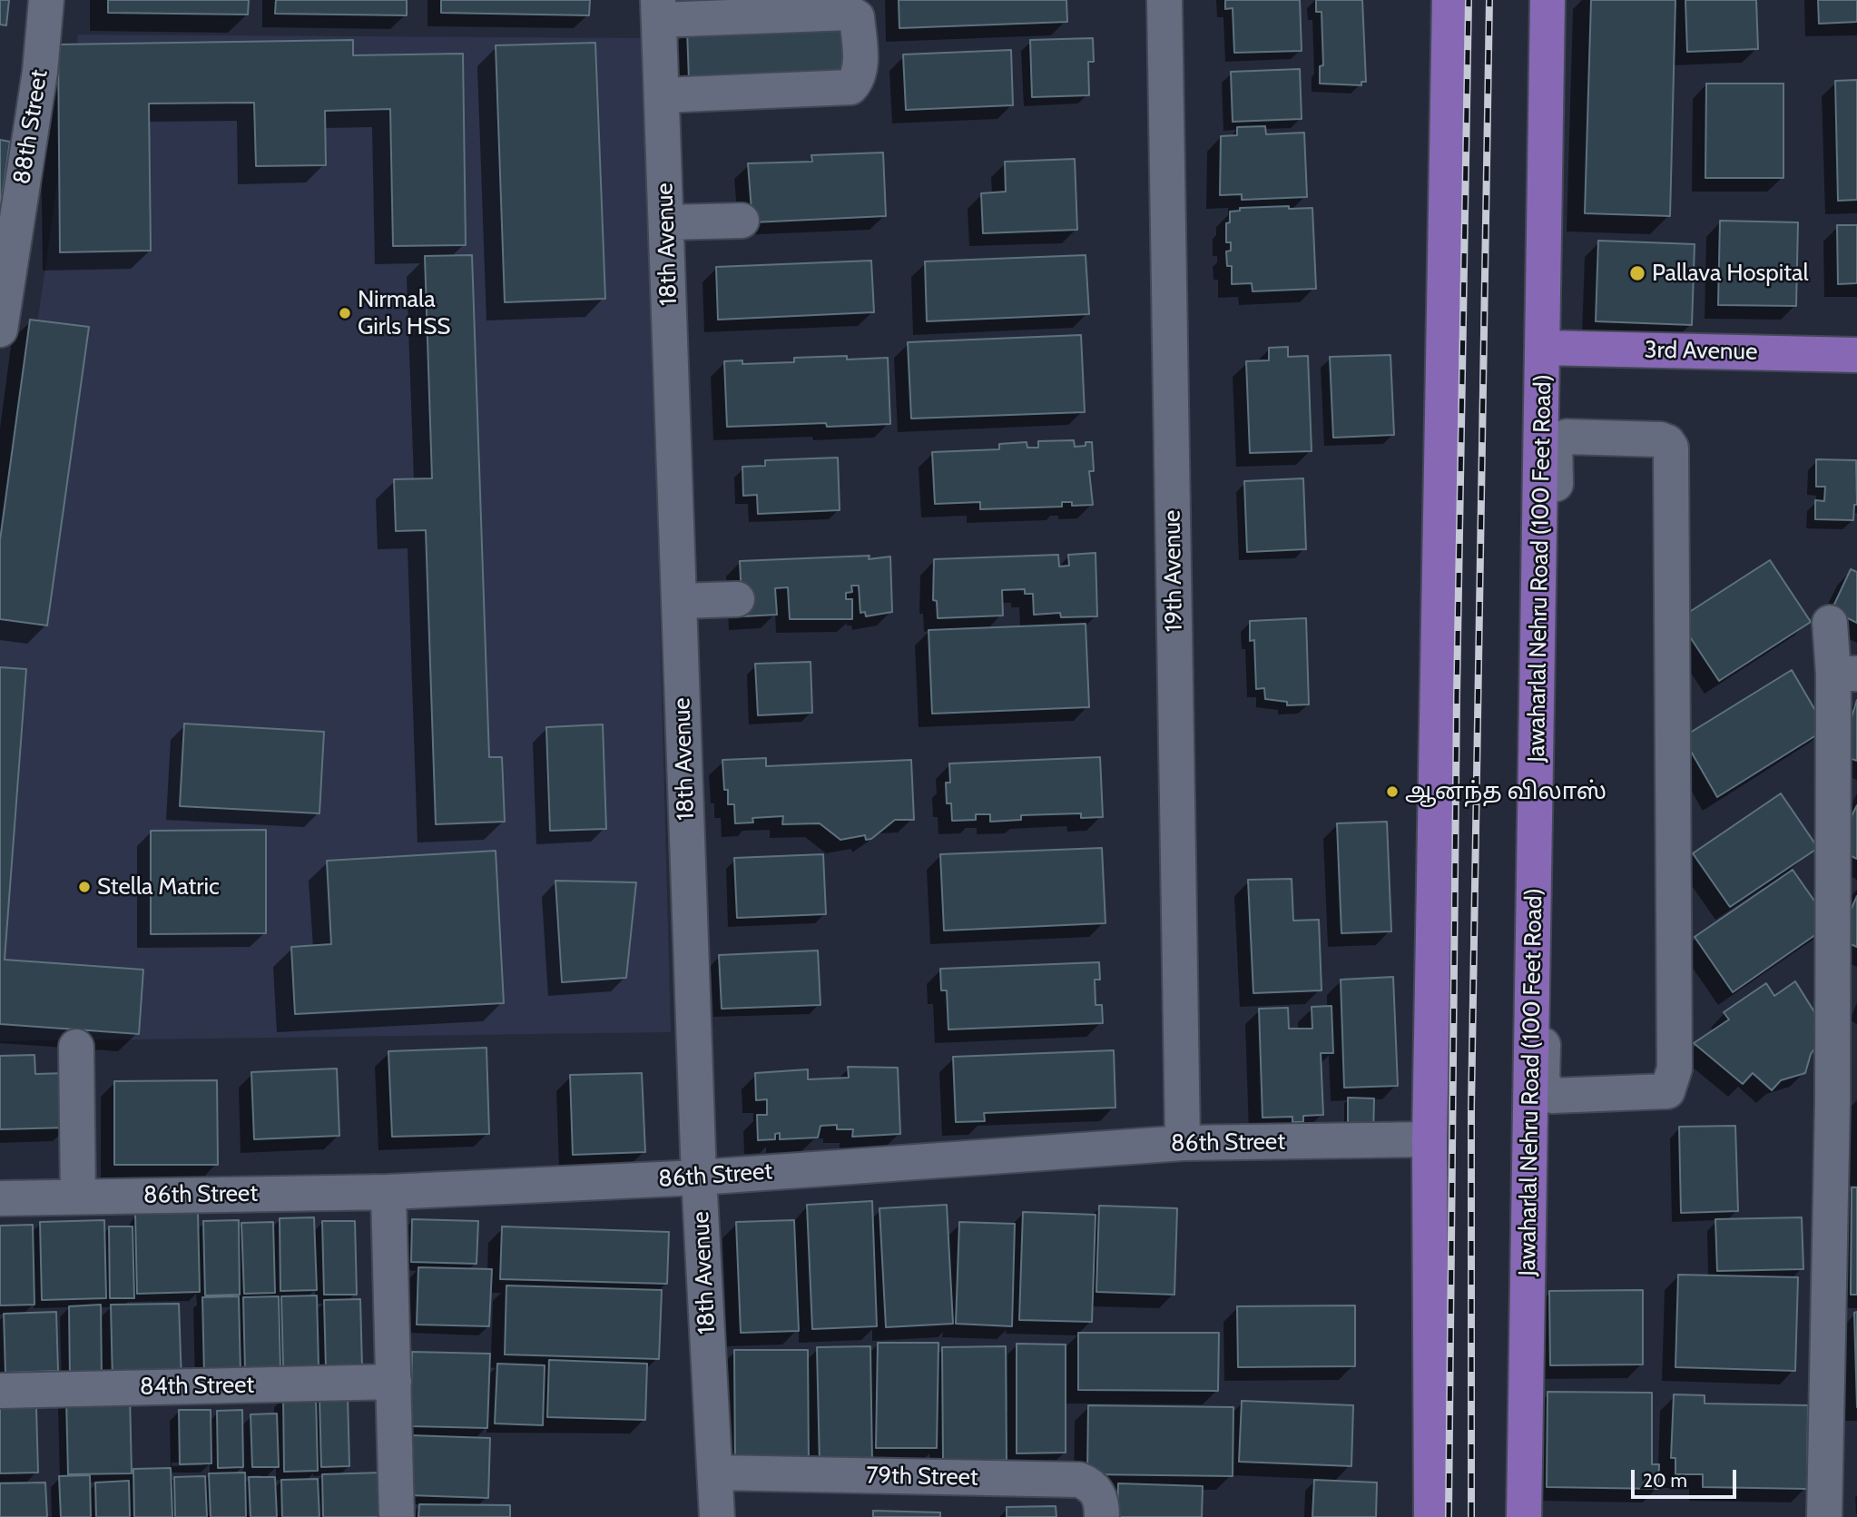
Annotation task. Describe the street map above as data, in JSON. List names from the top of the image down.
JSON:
{
  "streets": {
    "main road": ["3rd Avenue", "Jawaharlal Nehru Road (100 Feet Road)"],
    "street": [
      "88th Street",
      "18th Avenue",
      "19th Avenue",
      "86th Street",
      "84th Street",
      "79th Street"
    ]
  },
  "crossings": [
    ["18th Avenue", "86th Street"],
    ["18th Avenue", "79th Street"],
    ["3rd Avenue", "Jawaharlal Nehru Road (100 Feet Road)"],
    ["19th Avenue", "86th Street"]
  ],
  "places": [
    "Pallava Hospital",
    "Nirmala Girls HSS",
    "ஆனந்த விலாஸ்",
    "Stella Matric"
  ],
  "scale_bar": "20 m"
}
